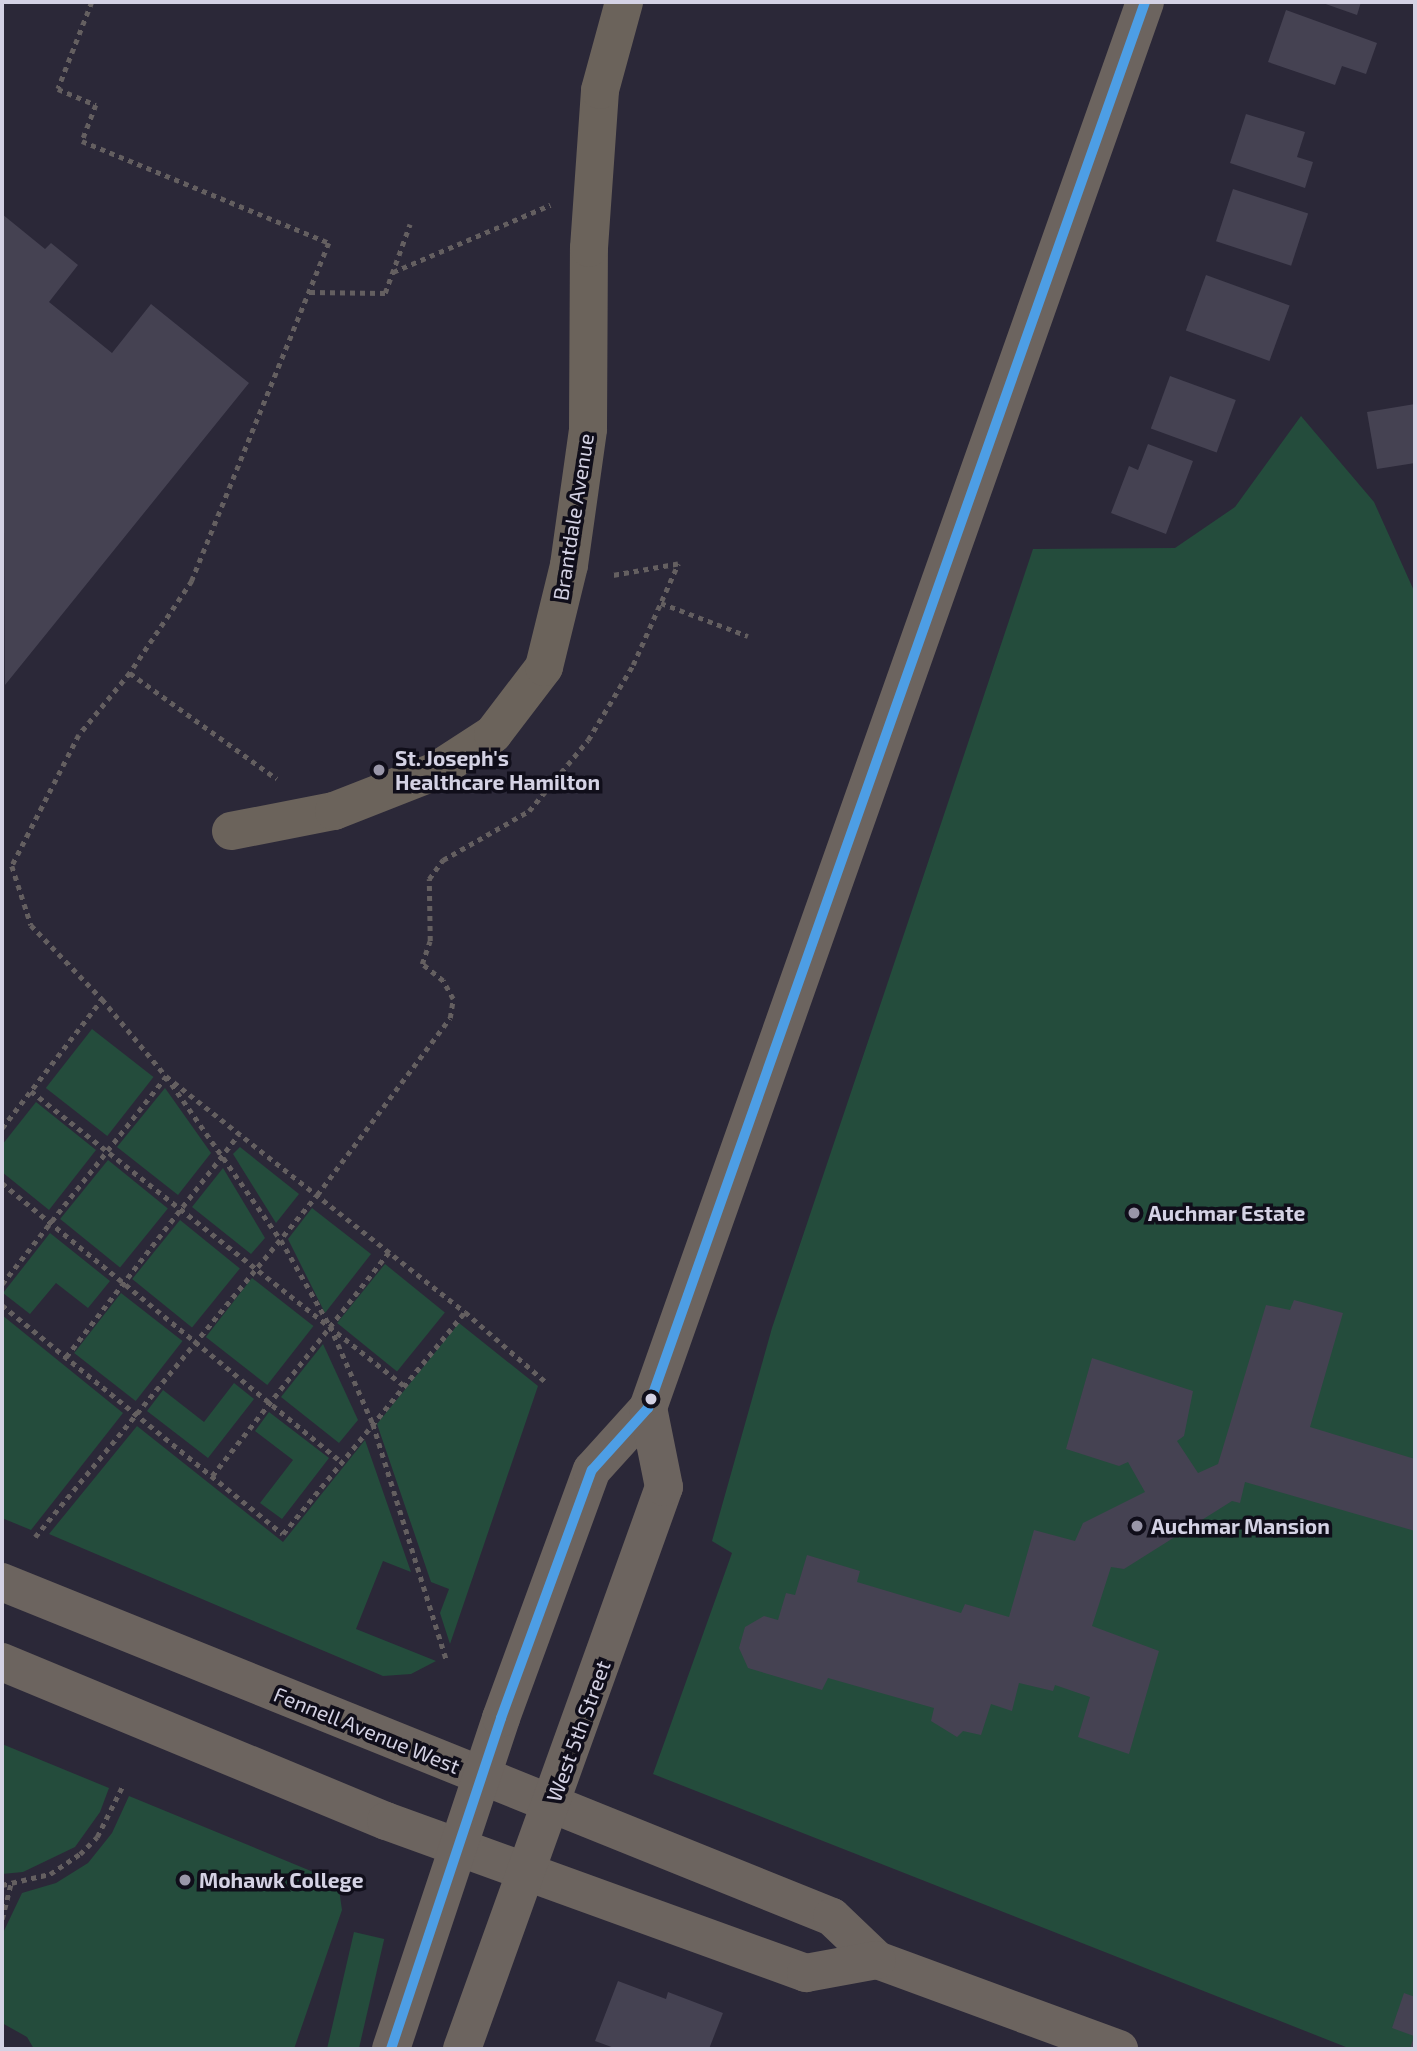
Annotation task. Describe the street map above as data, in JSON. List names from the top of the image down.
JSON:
{
  "streets": {
    "main road": ["Fennell Avenue West", "West 5th Street"],
    "lane": ["Brantdale Avenue"]
  },
  "crossings": [
    ["Fennell Avenue West", "West 5th Street"]
  ],
  "places": [
    "St. Joseph's Healthcare Hamilton",
    "Auchmar Estate",
    "Auchmar Mansion",
    "Mohawk College"
  ]
}
